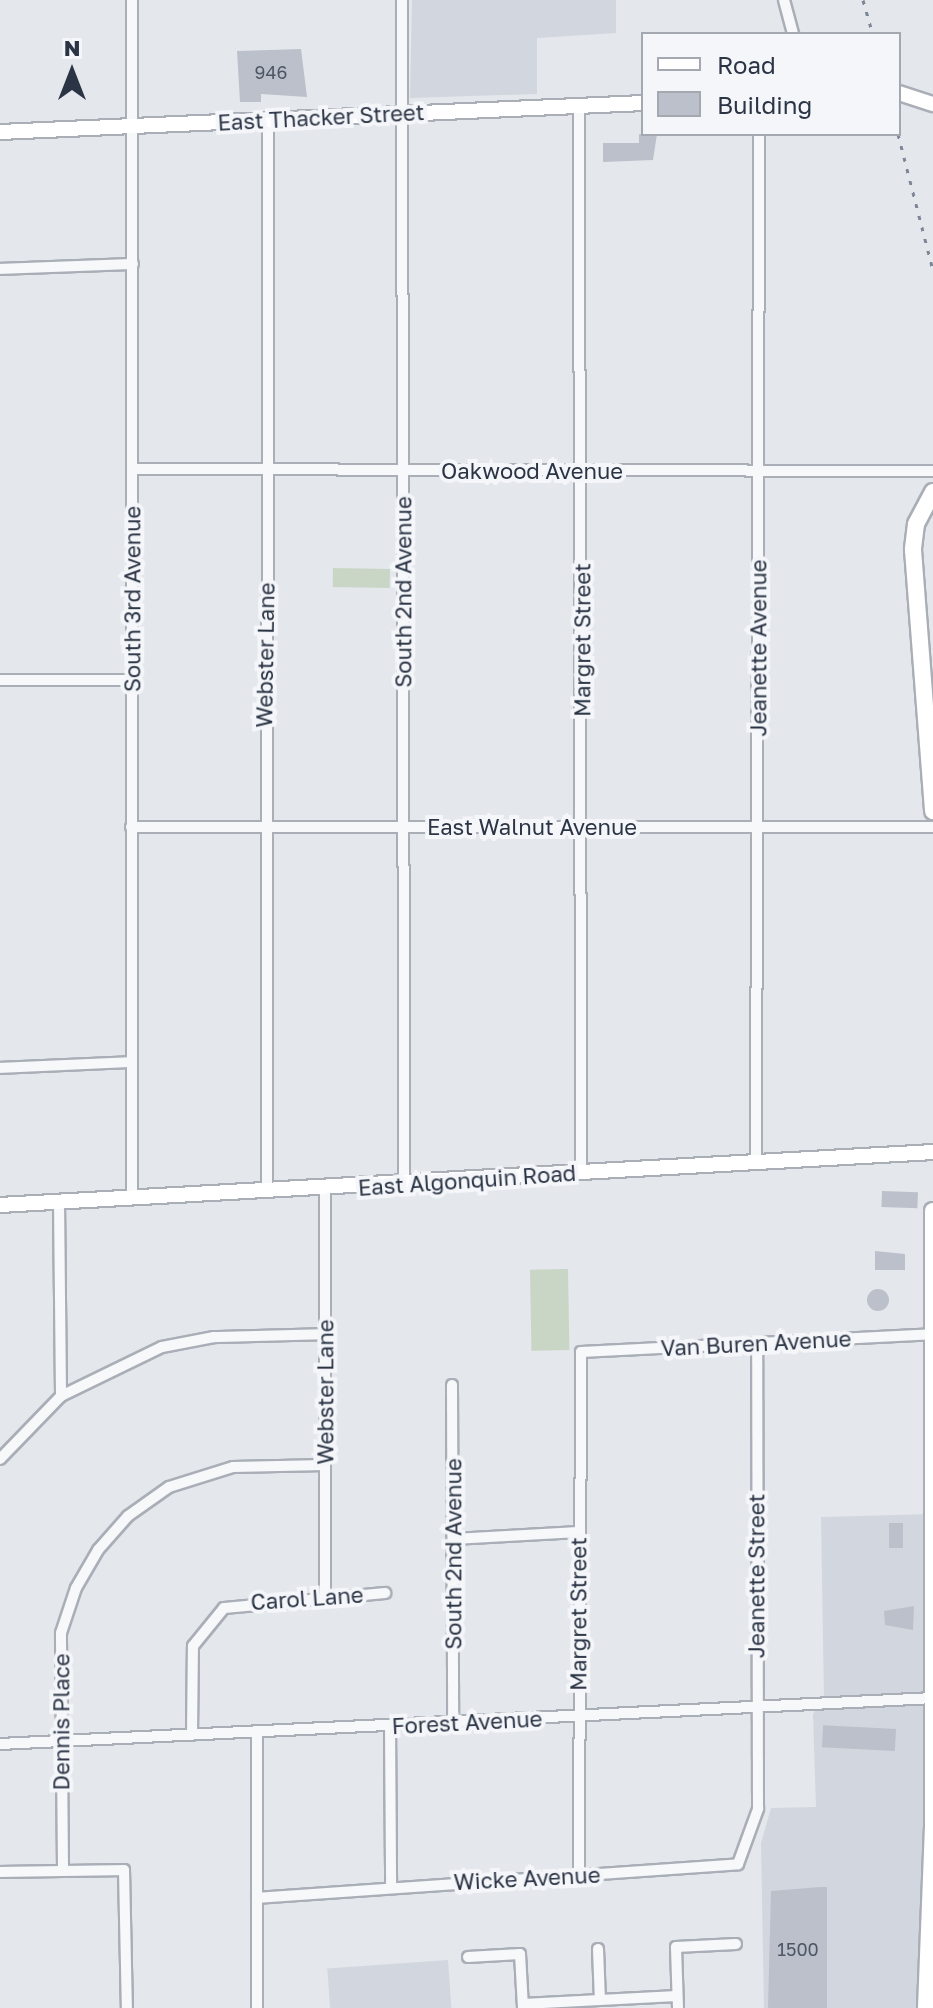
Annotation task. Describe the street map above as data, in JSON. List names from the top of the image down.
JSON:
{
  "streets": {
    "street": [
      "East Thacker Street",
      "Oakwood Avenue",
      "South 2nd Avenue",
      "South 3rd Avenue",
      "Margret Street",
      "Jeanette Avenue",
      "Webster Lane",
      "East Walnut Avenue",
      "East Algonquin Road",
      "Van Buren Avenue",
      "Jeanette Street",
      "Carol Lane",
      "Dennis Place",
      "Forest Avenue",
      "Wicke Avenue"
    ]
  },
  "crossings": [
    ["East Thacker Street", "South 2nd Avenue"],
    ["East Thacker Street", "South 3rd Avenue"],
    ["East Thacker Street", "Margret Street"],
    ["East Thacker Street", "Webster Lane"],
    ["Oakwood Avenue", "South 2nd Avenue"],
    ["Oakwood Avenue", "South 3rd Avenue"],
    ["Oakwood Avenue", "Margret Street"],
    ["Oakwood Avenue", "Jeanette Avenue"],
    ["Oakwood Avenue", "Webster Lane"],
    ["South 2nd Avenue", "East Walnut Avenue"],
    ["South 2nd Avenue", "East Algonquin Road"],
    ["South 2nd Avenue", "Forest Avenue"],
    ["South 3rd Avenue", "East Walnut Avenue"],
    ["South 3rd Avenue", "East Algonquin Road"],
    ["Margret Street", "East Walnut Avenue"],
    ["Margret Street", "East Algonquin Road"],
    ["Margret Street", "Van Buren Avenue"],
    ["Margret Street", "Forest Avenue"],
    ["Margret Street", "Wicke Avenue"],
    ["Jeanette Avenue", "East Walnut Avenue"],
    ["Jeanette Avenue", "East Algonquin Road"],
    ["Webster Lane", "East Walnut Avenue"],
    ["Webster Lane", "East Algonquin Road"],
    ["Webster Lane", "Carol Lane"],
    ["Webster Lane", "Dennis Place"],
    ["Van Buren Avenue", "Jeanette Street"],
    ["Jeanette Street", "Forest Avenue"],
    ["Jeanette Street", "Wicke Avenue"],
    ["Carol Lane", "Forest Avenue"],
    ["Dennis Place", "Forest Avenue"]
  ],
  "house_numbers": ["946", "1500"],
  "legend": ["Road", "Building"],
  "north": "top"
}
